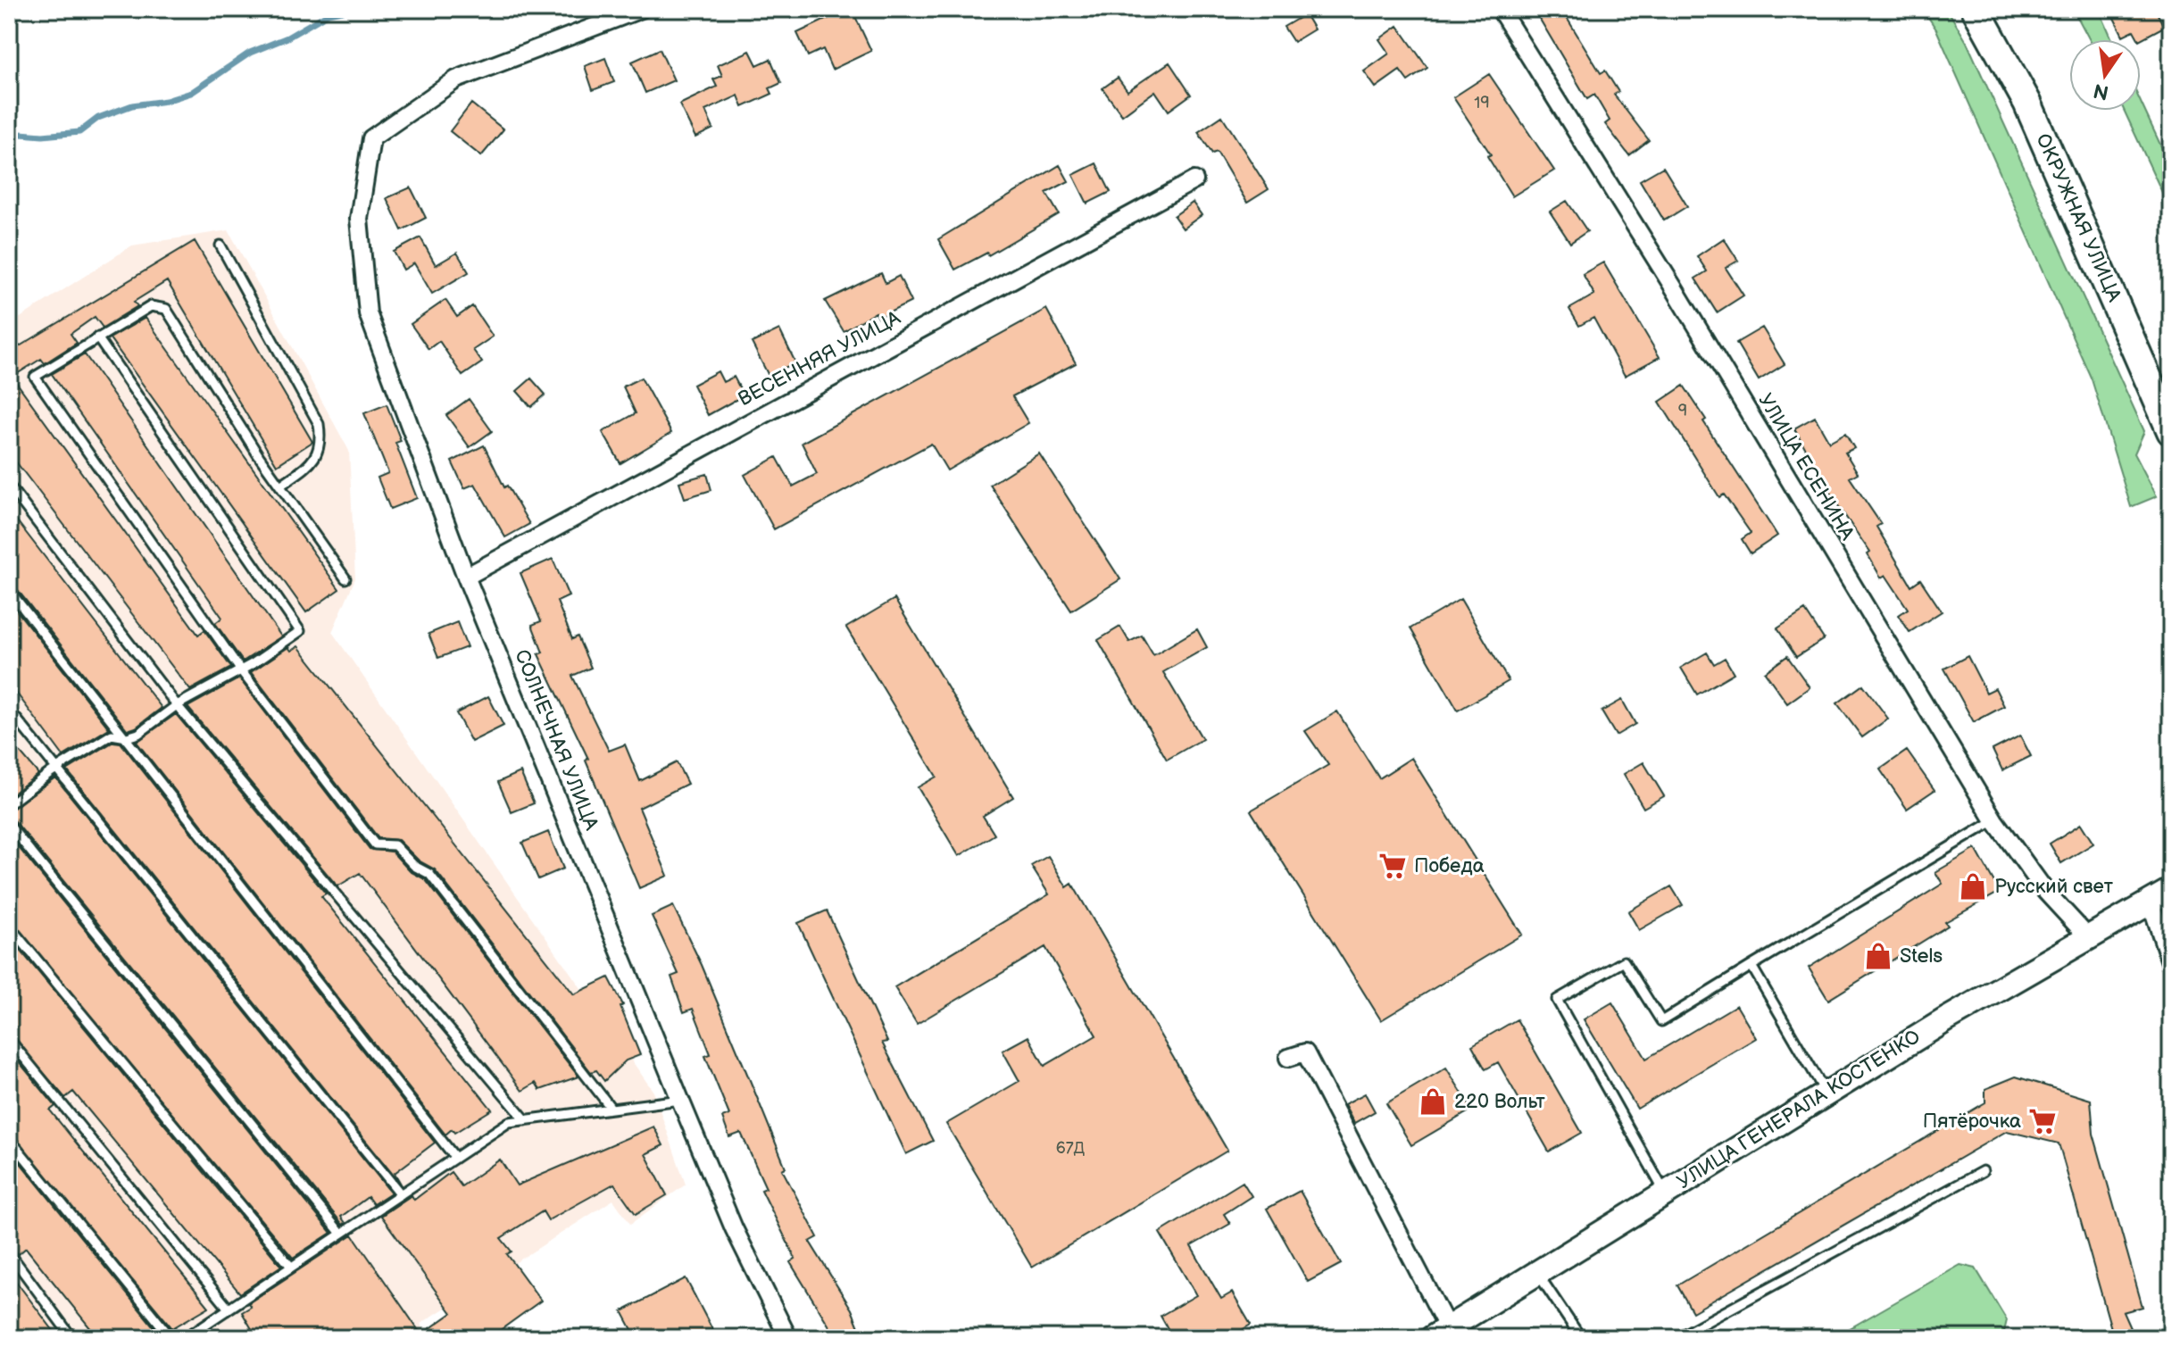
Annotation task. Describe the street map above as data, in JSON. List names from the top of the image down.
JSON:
{
  "streets": {
    "highway": ["ОКРУЖНАЯ УЛИЦА"],
    "main road": ["УЛИЦА ГЕНЕРАЛА КОСТЕНКО"],
    "street": ["ВЕСЕННЯЯ УЛИЦА", "УЛИЦА ЕСЕНИНА", "СОЛНЕЧНАЯ УЛИЦА"]
  },
  "crossings": [
    ["ВЕСЕННЯЯ УЛИЦА", "СОЛНЕЧНАЯ УЛИЦА"],
    ["УЛИЦА ЕСЕНИНА", "УЛИЦА ГЕНЕРАЛА КОСТЕНКО"]
  ],
  "places": {
    "supermarket": ["Победа", "Пятёрочка"],
    "shop": ["Русский свет", "Stels", "220 Вольт"]
  },
  "house_numbers": ["19", "9", "67Д"],
  "north": "bottom"
}
